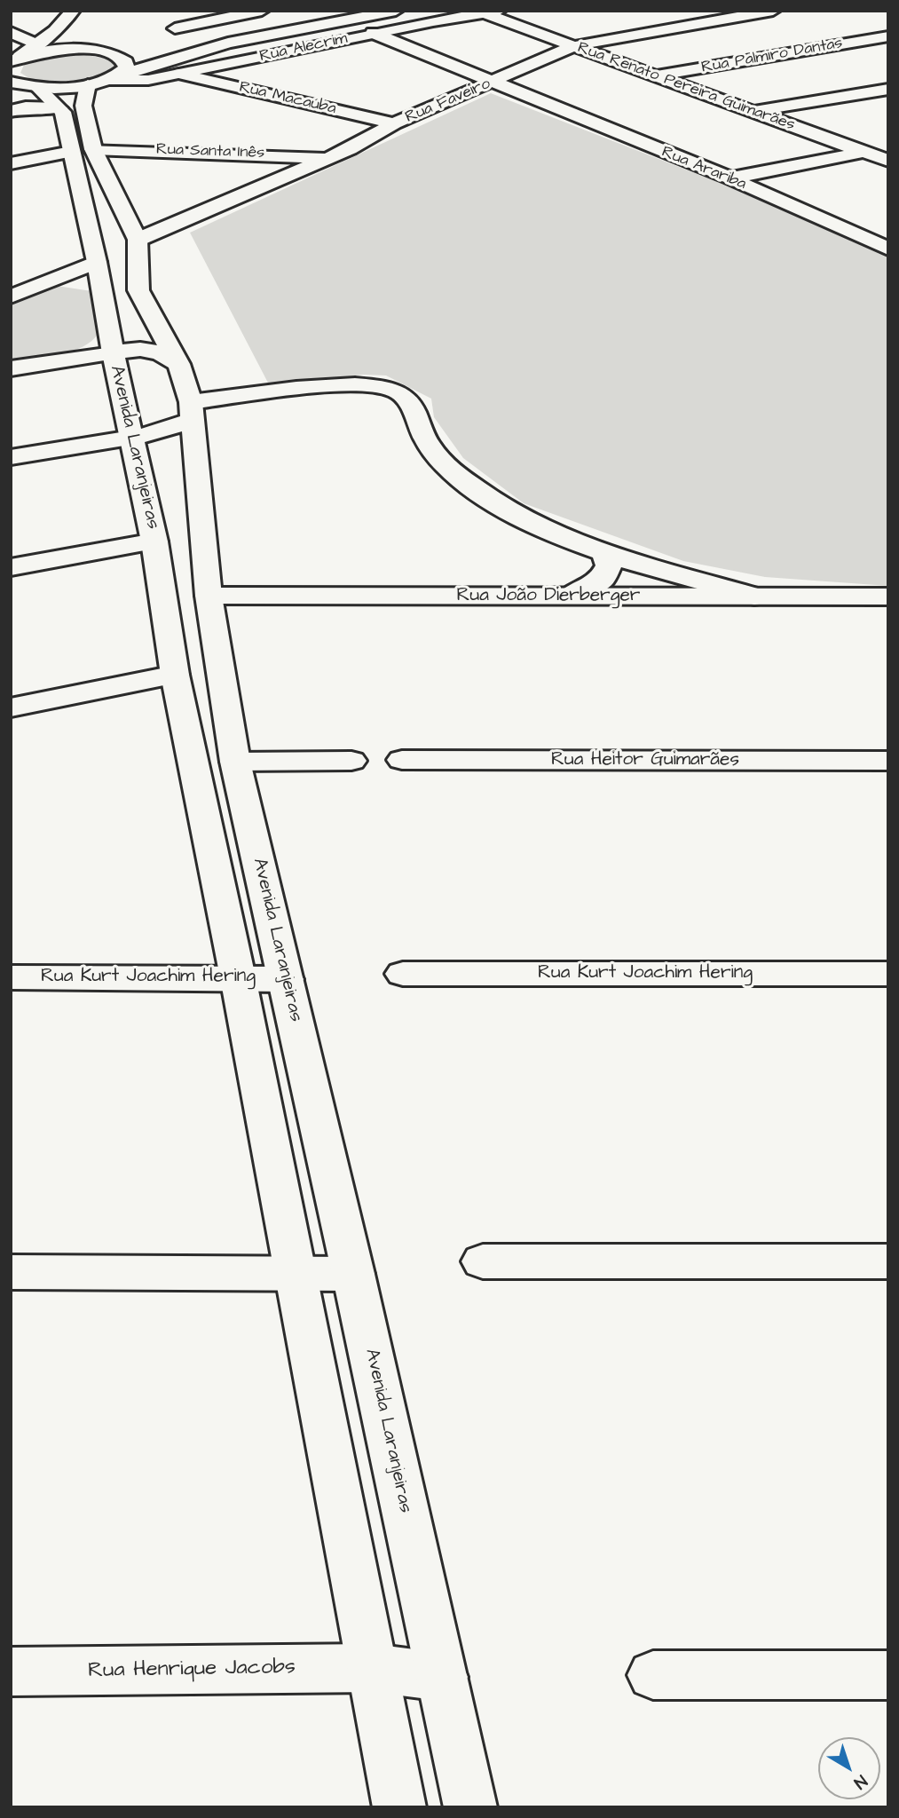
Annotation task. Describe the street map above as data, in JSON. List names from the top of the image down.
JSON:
{
  "streets": {
    "main road": [
      "Rua Alecrim",
      "Rua Palmiro Dantas",
      "Rua Renato Pereira Guimarães",
      "Rua Macaúba",
      "Rua Faveiro",
      "Rua Santa Inês",
      "Rua Arariba",
      "Avenida Laranjeiras",
      "Rua João Dierberger",
      "Rua Heitor Guimarães",
      "Rua Kurt Joachim Hering",
      "Rua Henrique Jacobs"
    ]
  },
  "crossings": [
    ["Rua Alecrim", "Rua Renato Pereira Guimarães"],
    ["Rua Alecrim", "Rua Macaúba"],
    ["Rua Alecrim", "Rua Arariba"],
    ["Rua Alecrim", "Avenida Laranjeiras"],
    ["Rua Palmiro Dantas", "Rua Renato Pereira Guimarães"],
    ["Rua Renato Pereira Guimarães", "Rua Faveiro"],
    ["Rua Macaúba", "Rua Faveiro"],
    ["Rua Faveiro", "Rua Santa Inês"],
    ["Rua Faveiro", "Rua Arariba"],
    ["Rua Faveiro", "Avenida Laranjeiras"],
    ["Rua Santa Inês", "Avenida Laranjeiras"],
    ["Avenida Laranjeiras", "Rua João Dierberger"],
    ["Avenida Laranjeiras", "Rua Kurt Joachim Hering"],
    ["Avenida Laranjeiras", "Rua Henrique Jacobs"]
  ],
  "north": "bottom right"
}
